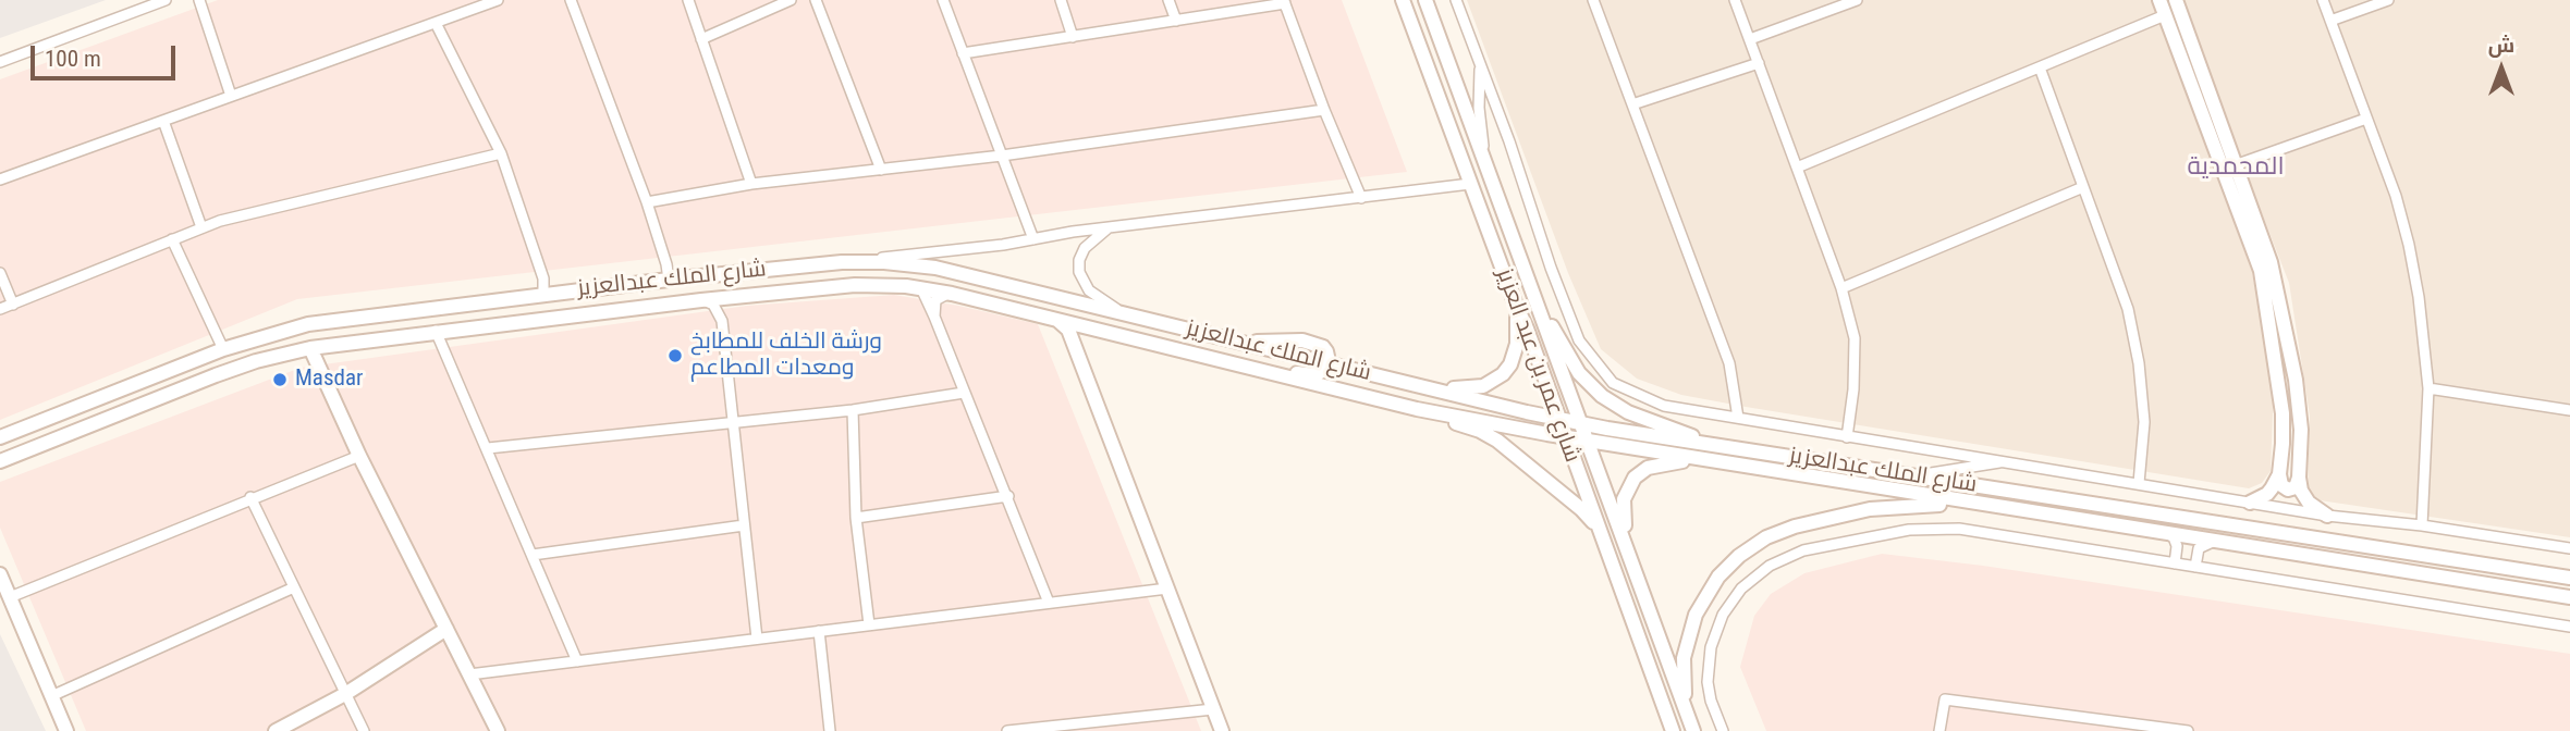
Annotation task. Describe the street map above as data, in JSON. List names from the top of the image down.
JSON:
{
  "streets": {
    "street": ["شارع الملك عبدالعزيز", "شارع عمر بن عبد العزيز"]
  },
  "crossings": [
    ["شارع الملك عبدالعزيز", "شارع عمر بن عبد العزيز"]
  ],
  "districts": ["المحمدية"],
  "places": ["ورشة الخلف للمطابخ ومعدات المطاعم", "Masdar"],
  "scale_bar": "100 m",
  "north": "top"
}
